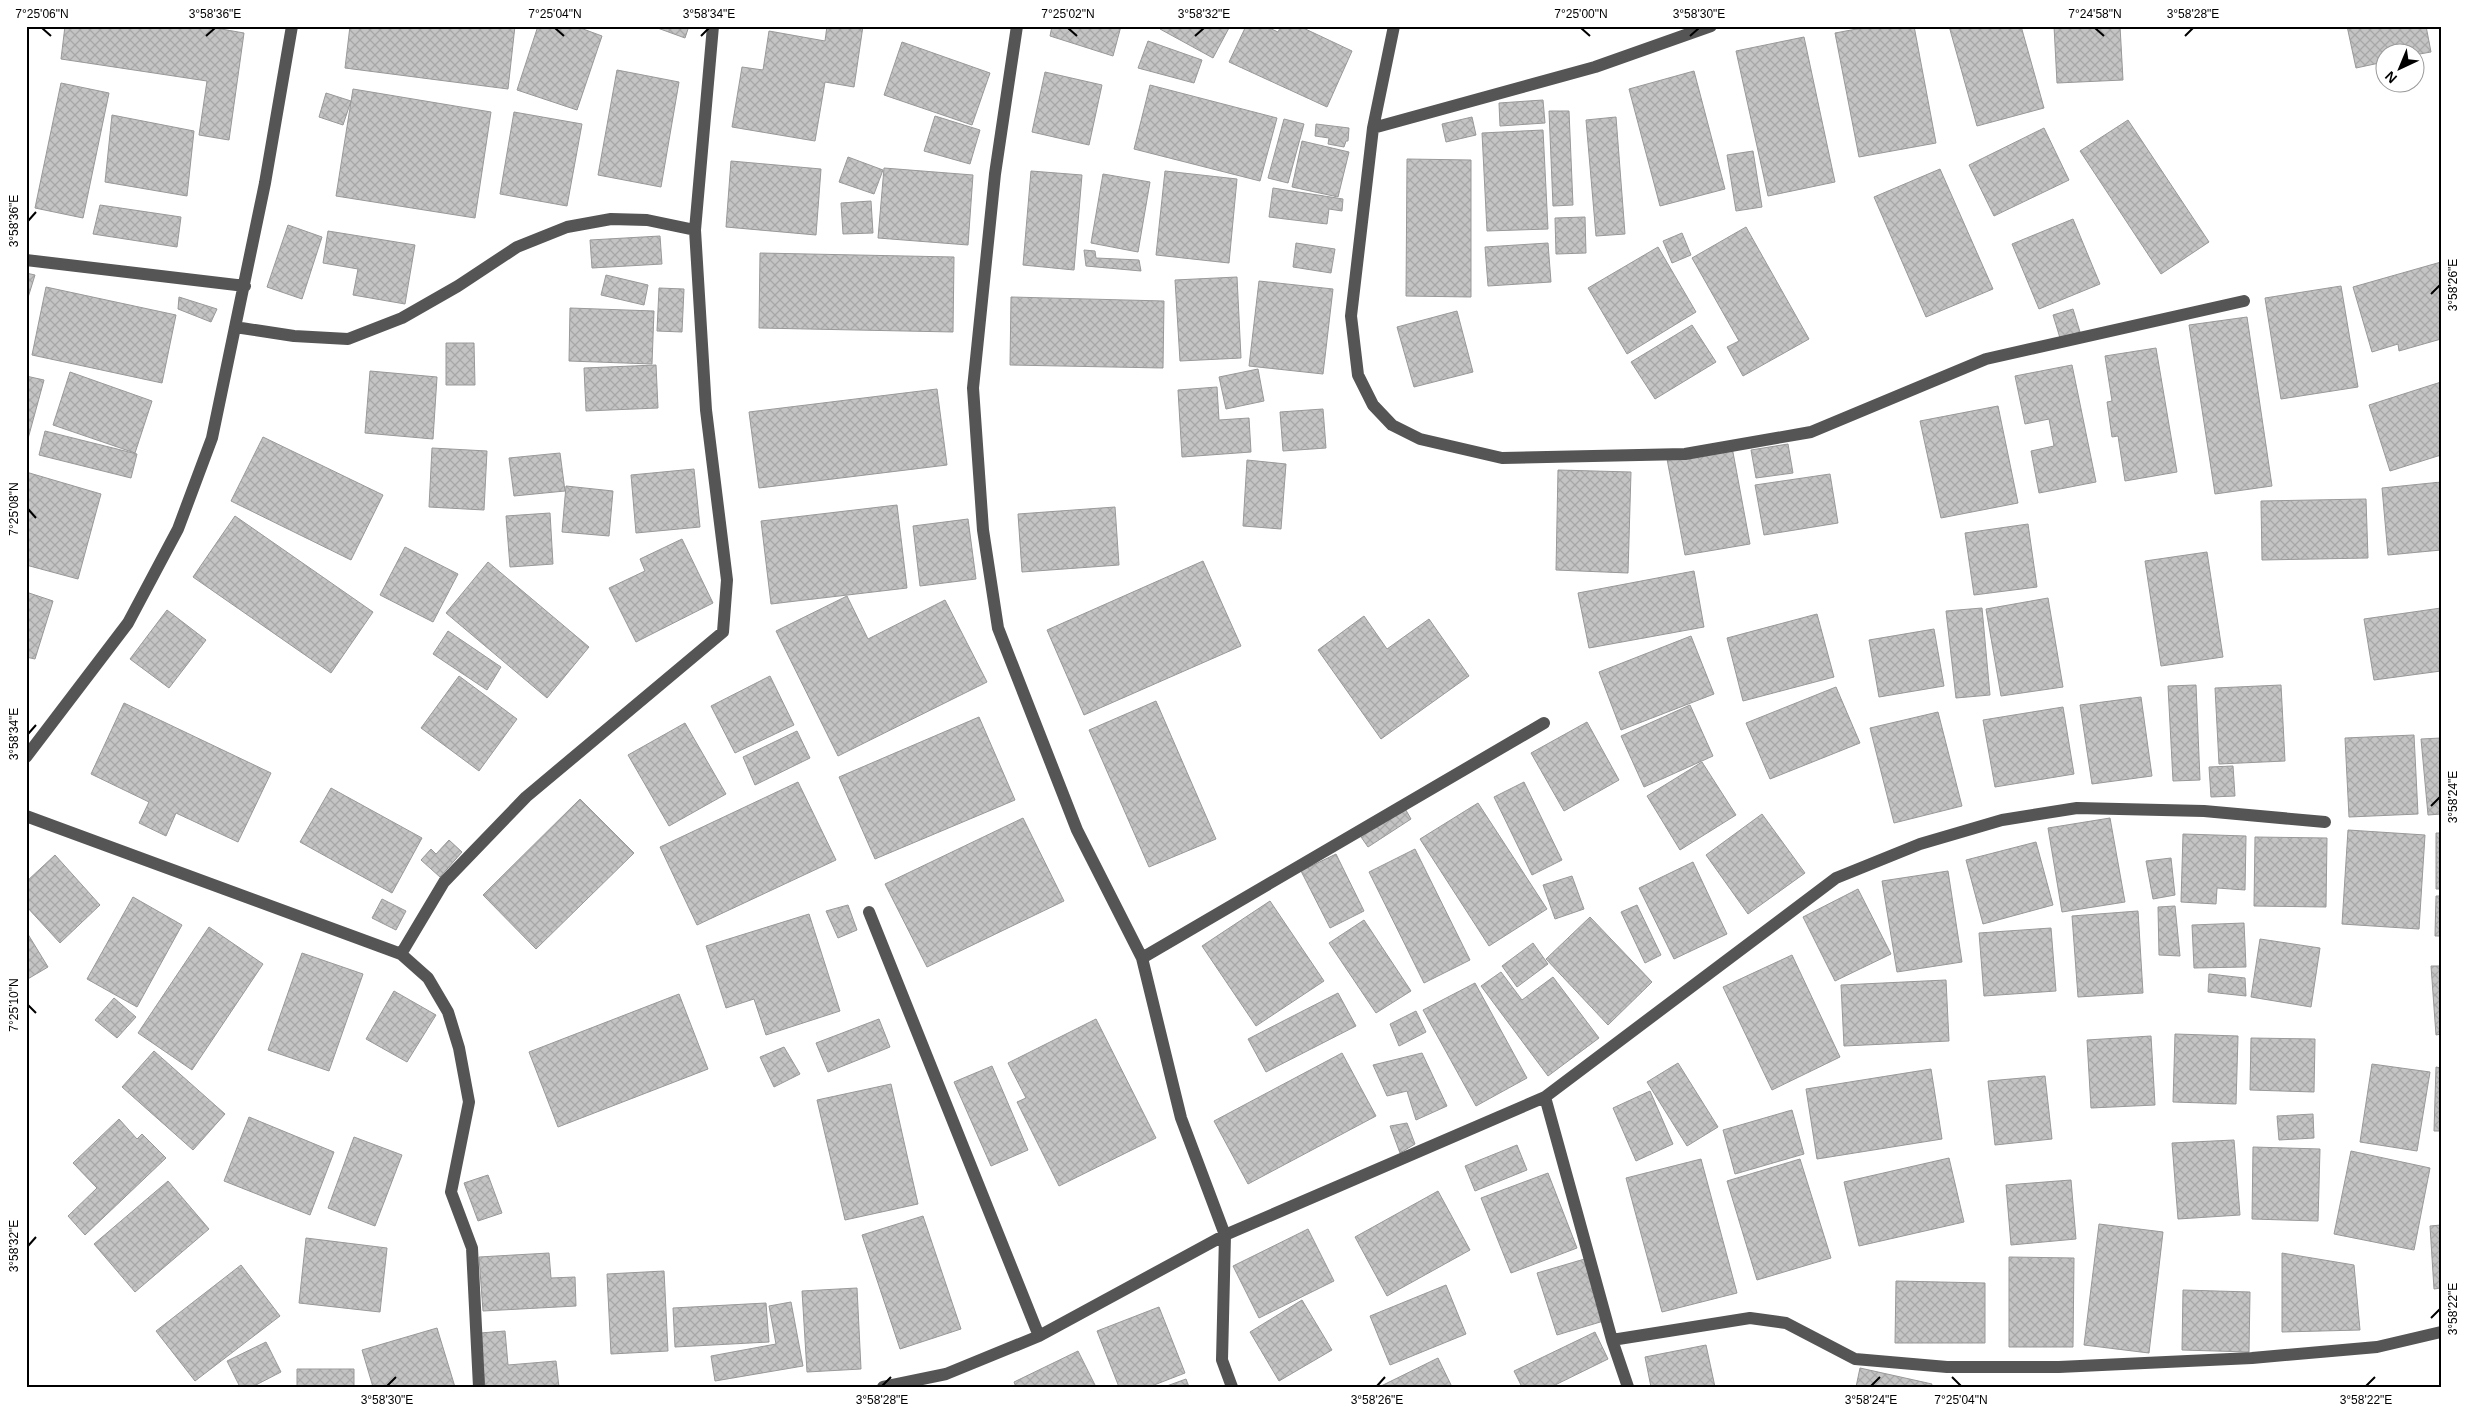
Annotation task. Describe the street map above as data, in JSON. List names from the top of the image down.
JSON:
{
  "north": "bottom left",
  "coordinates": [
    "7°25'06\"N",
    "3°58'36\"E",
    "7°25'04\"N",
    "3°58'34\"E",
    "7°25'02\"N",
    "3°58'32\"E",
    "7°25'00\"N",
    "3°58'30\"E",
    "7°24'58\"N",
    "3°58'28\"E",
    "3°58'26\"E",
    "7°25'08\"N",
    "3°58'24\"E",
    "7°25'10\"N",
    "3°58'22\"E"
  ]
}
